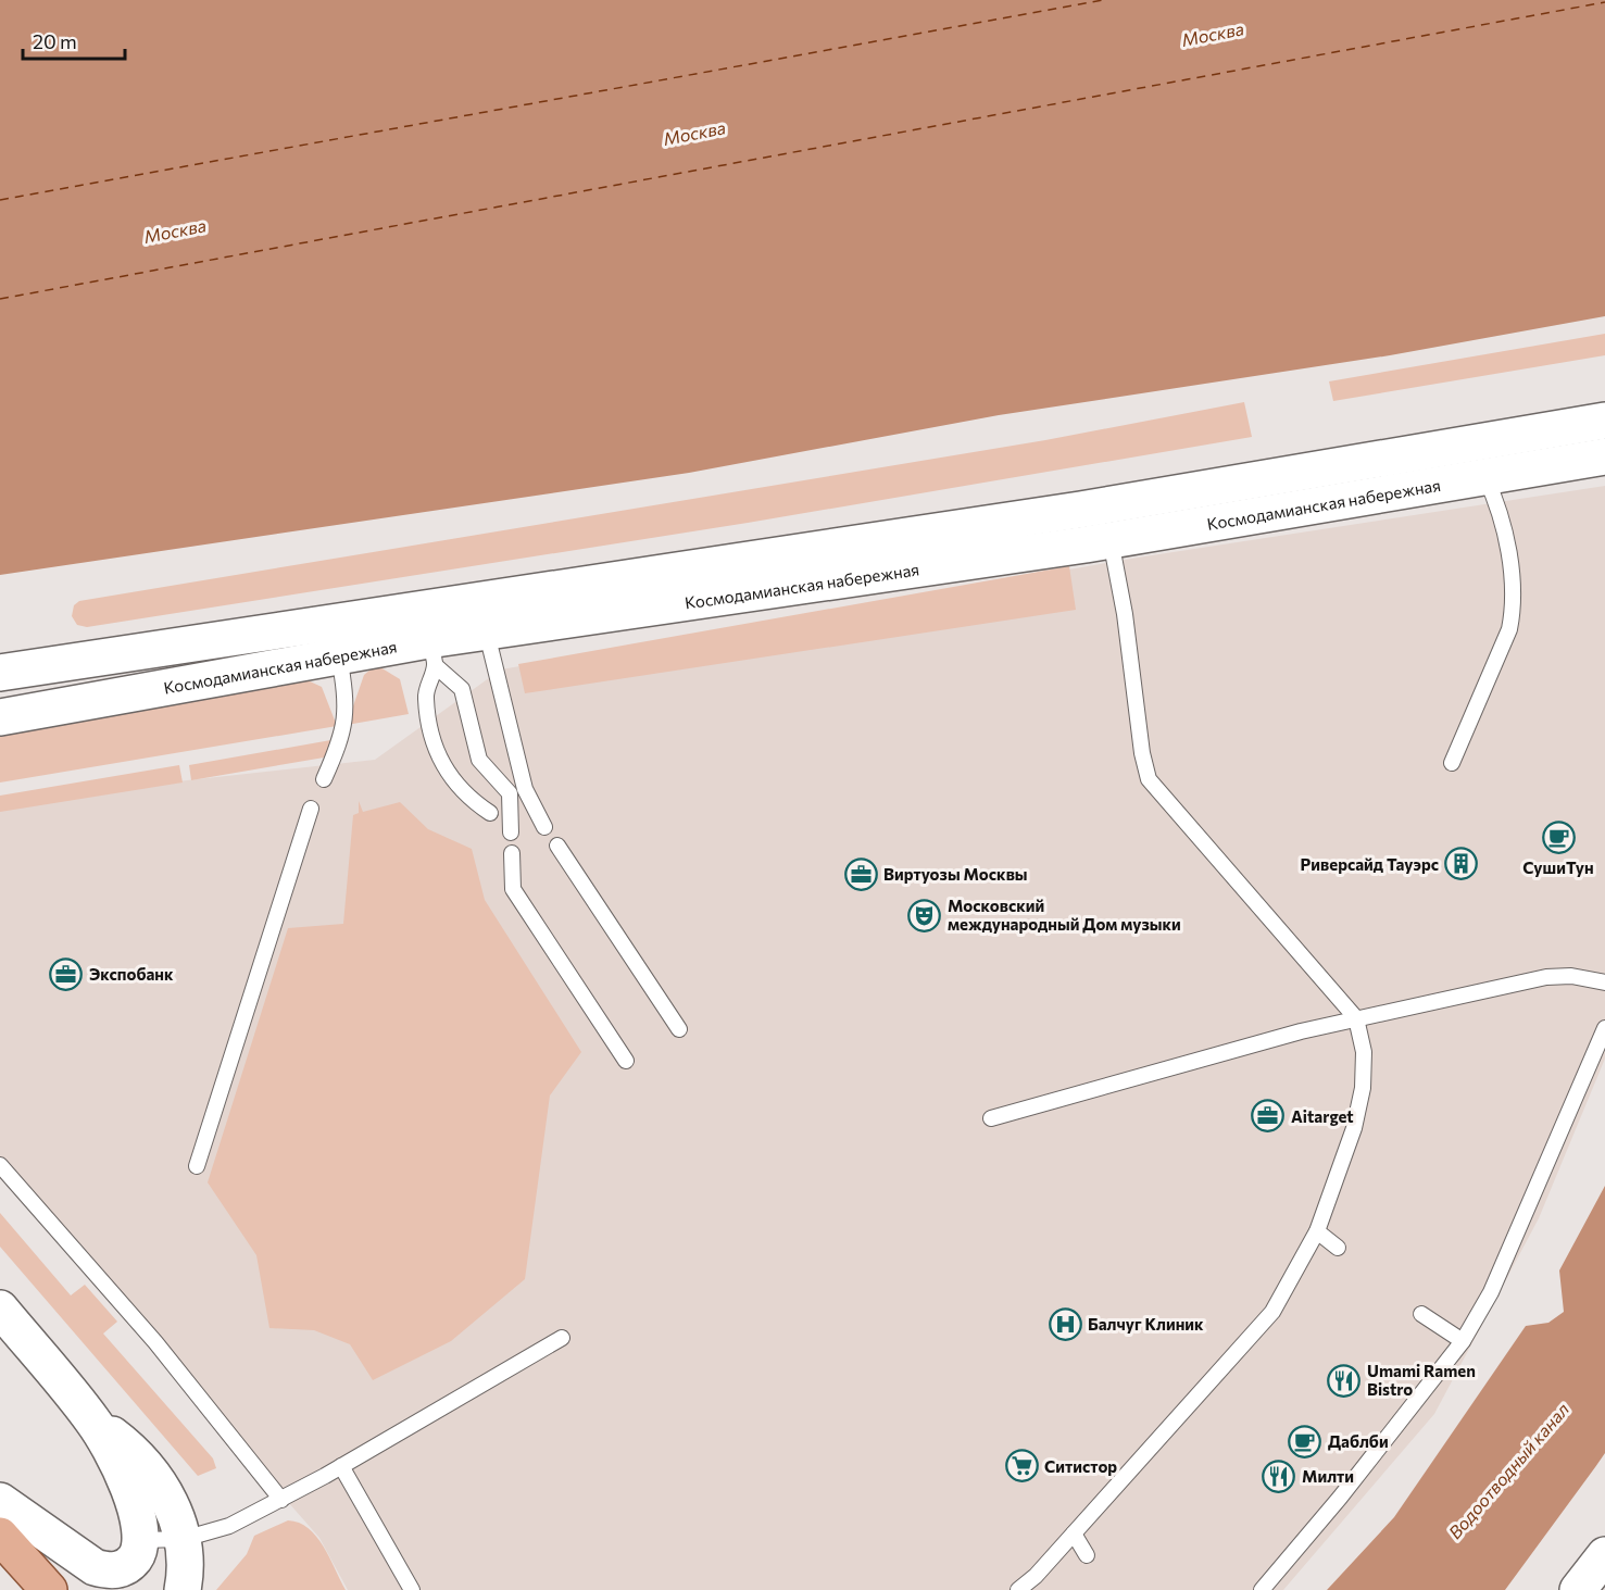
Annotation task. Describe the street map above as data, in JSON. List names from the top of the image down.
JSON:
{
  "streets": {
    "main road": ["Космодамианская набережная"]
  },
  "water": ["Москва", "Водоотводный канал"],
  "places": {
    "cafe": ["СушиТун", "Даблби"],
    "building": ["Риверсайд Тауэрс"],
    "office": ["Виртуозы Москвы", "Экспобанк", "Aitarget"],
    "theatre": ["Московский международный Дом музыки"],
    "hospital": ["Балчуг Клиник"],
    "restaurant": ["Umami Ramen Bistro", "Милти"],
    "supermarket": ["Ситистор"]
  },
  "scale_bar": "20 m"
}
